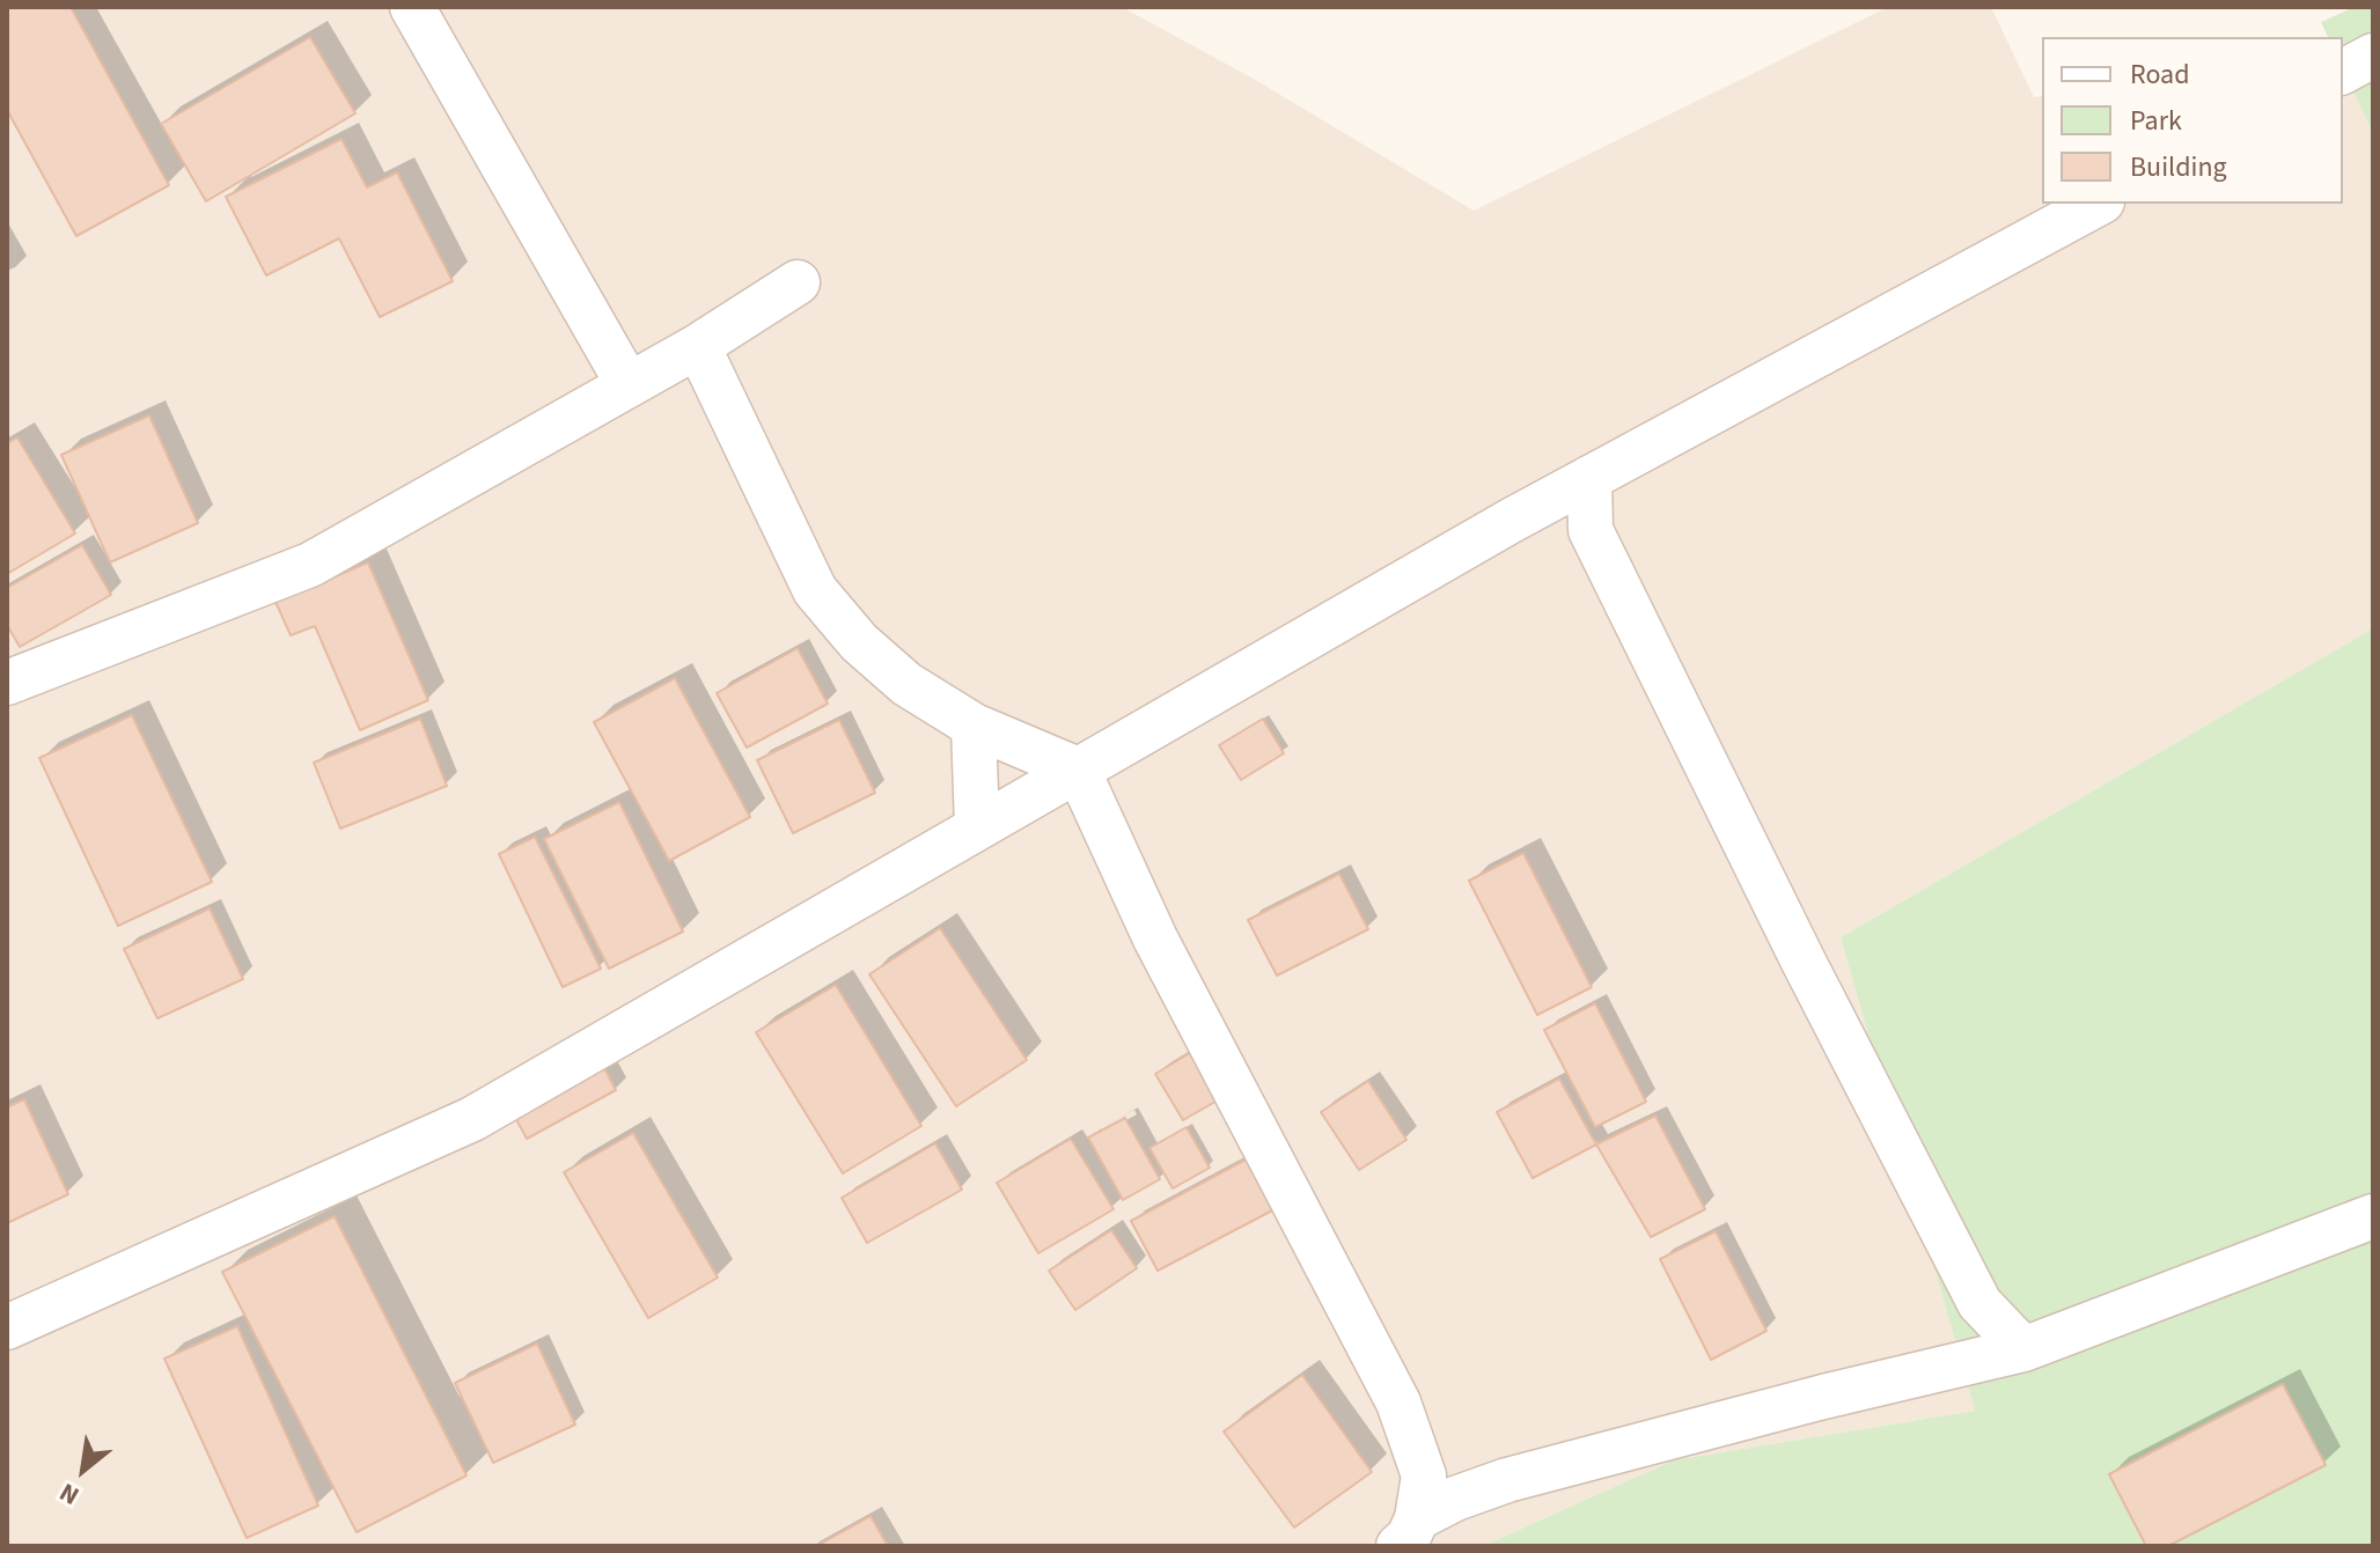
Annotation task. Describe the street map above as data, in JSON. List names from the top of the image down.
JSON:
{
  "legend": ["Road", "Park", "Building"],
  "north": "bottom left"
}
